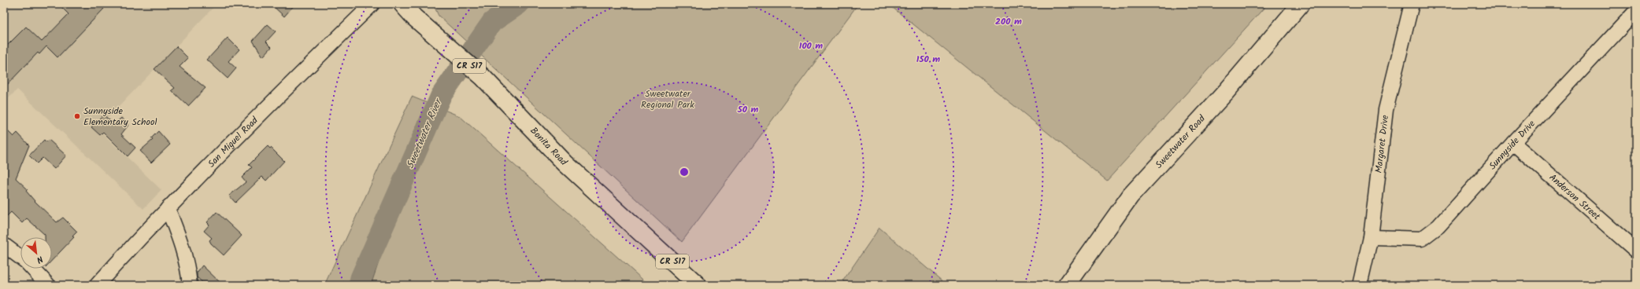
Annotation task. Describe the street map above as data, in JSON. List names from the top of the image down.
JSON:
{
  "streets": {
    "main road": ["CR S17", "Sweetwater Road", "Bonita Road"],
    "street": [
      "San Miguel Road",
      "Margaret Drive",
      "Sunnyside Drive",
      "Anderson Street"
    ]
  },
  "crossings": [
    ["Margaret Drive", "Sunnyside Drive"],
    ["Sunnyside Drive", "Anderson Street"]
  ],
  "water": ["Sweetwater River"],
  "parks": ["Sweetwater Regional Park"],
  "places": ["Sunnyside Elementary School"],
  "north": "bottom right",
  "rings": [
    "200 m",
    "100 m",
    "150 m",
    "50 m"
  ]
}
